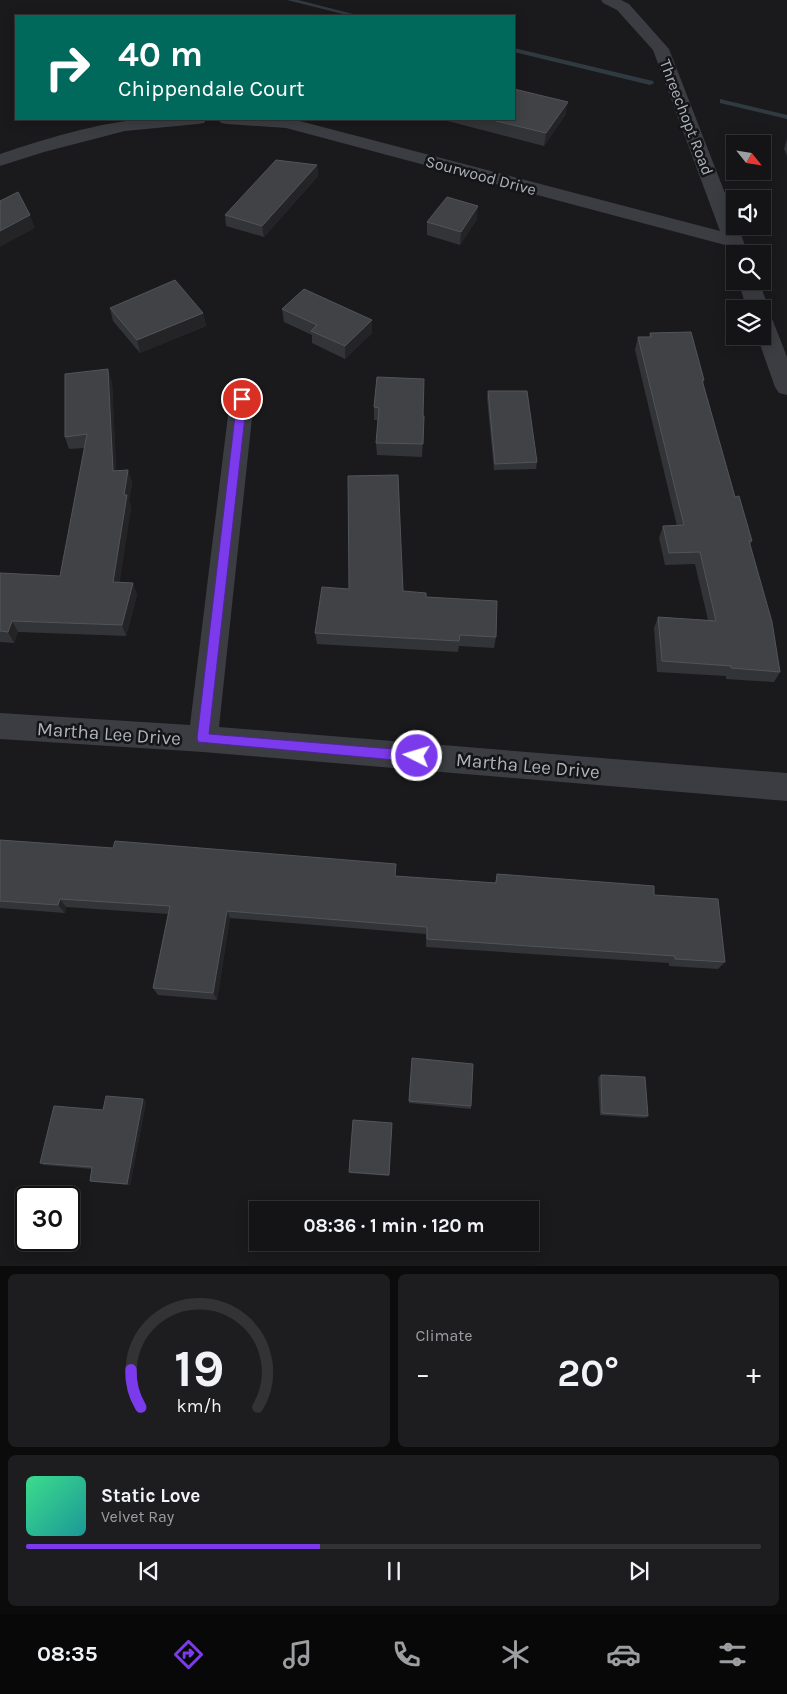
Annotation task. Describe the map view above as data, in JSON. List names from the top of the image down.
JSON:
{
  "streets": {
    "street": ["Threechopt Road", "Sourwood Drive", "Martha Lee Drive"]
  },
  "north": "bottom right",
  "page": {
    "turn": ["40 m", "Chippendale Court"],
    "limit": "30",
    "trip": "08:36 · 1 min · 120 m",
    "tile": "Climate",
    "heat": ["−", "20°", "+"],
    "song": ["Static Love", "Velvet Ray"],
    "tabs": "08:35",
    "gauge": ["19", "km/h"]
  }
}
